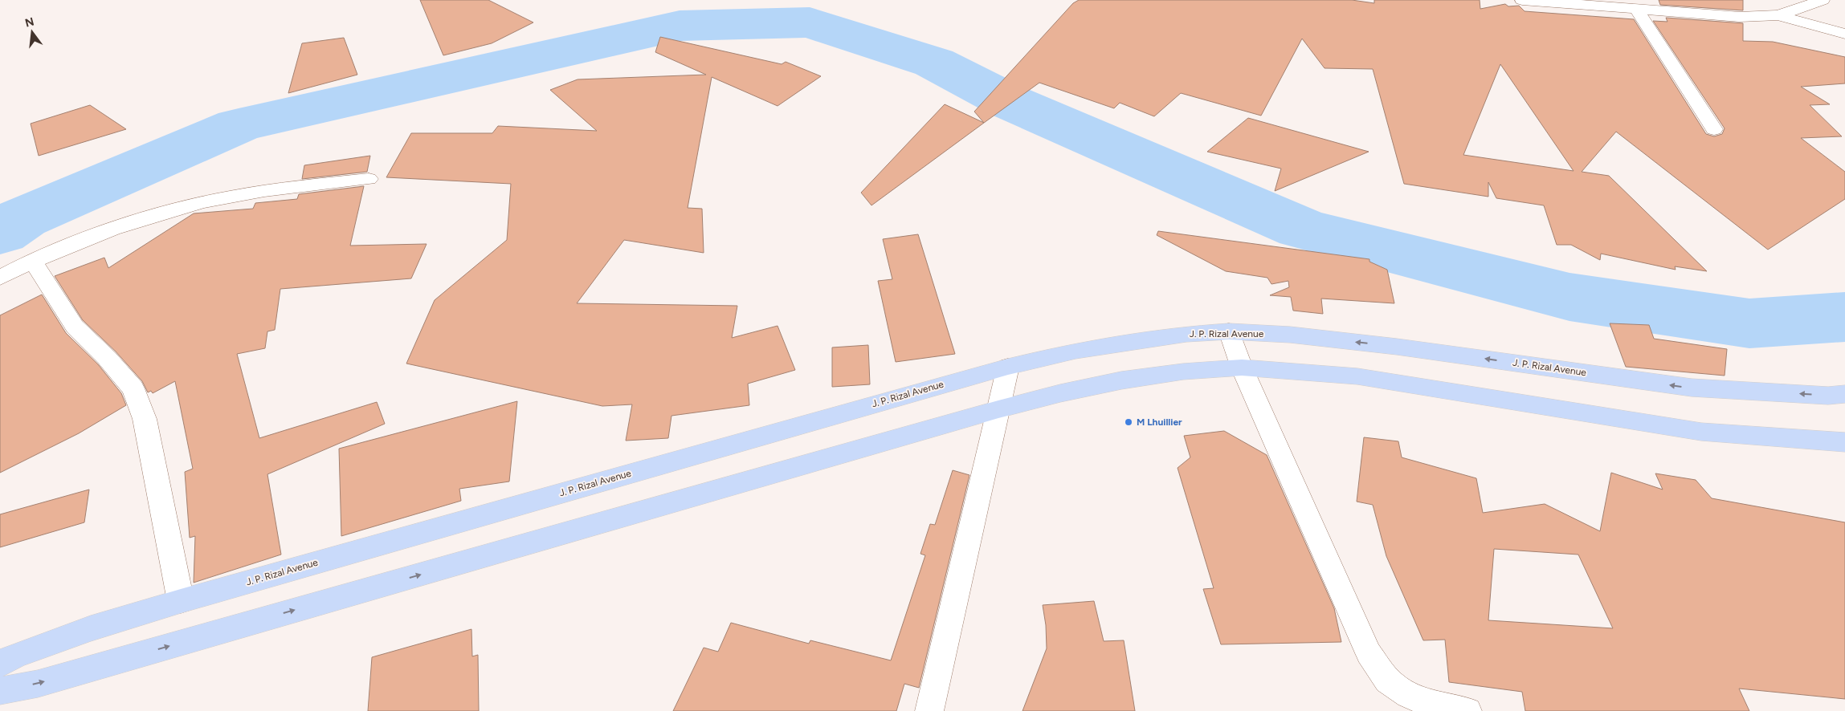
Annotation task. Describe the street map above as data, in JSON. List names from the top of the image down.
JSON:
{
  "streets": {
    "main road": ["J. P. Rizal Avenue"]
  },
  "places": ["M Lhuillier"],
  "north": "top"
}
